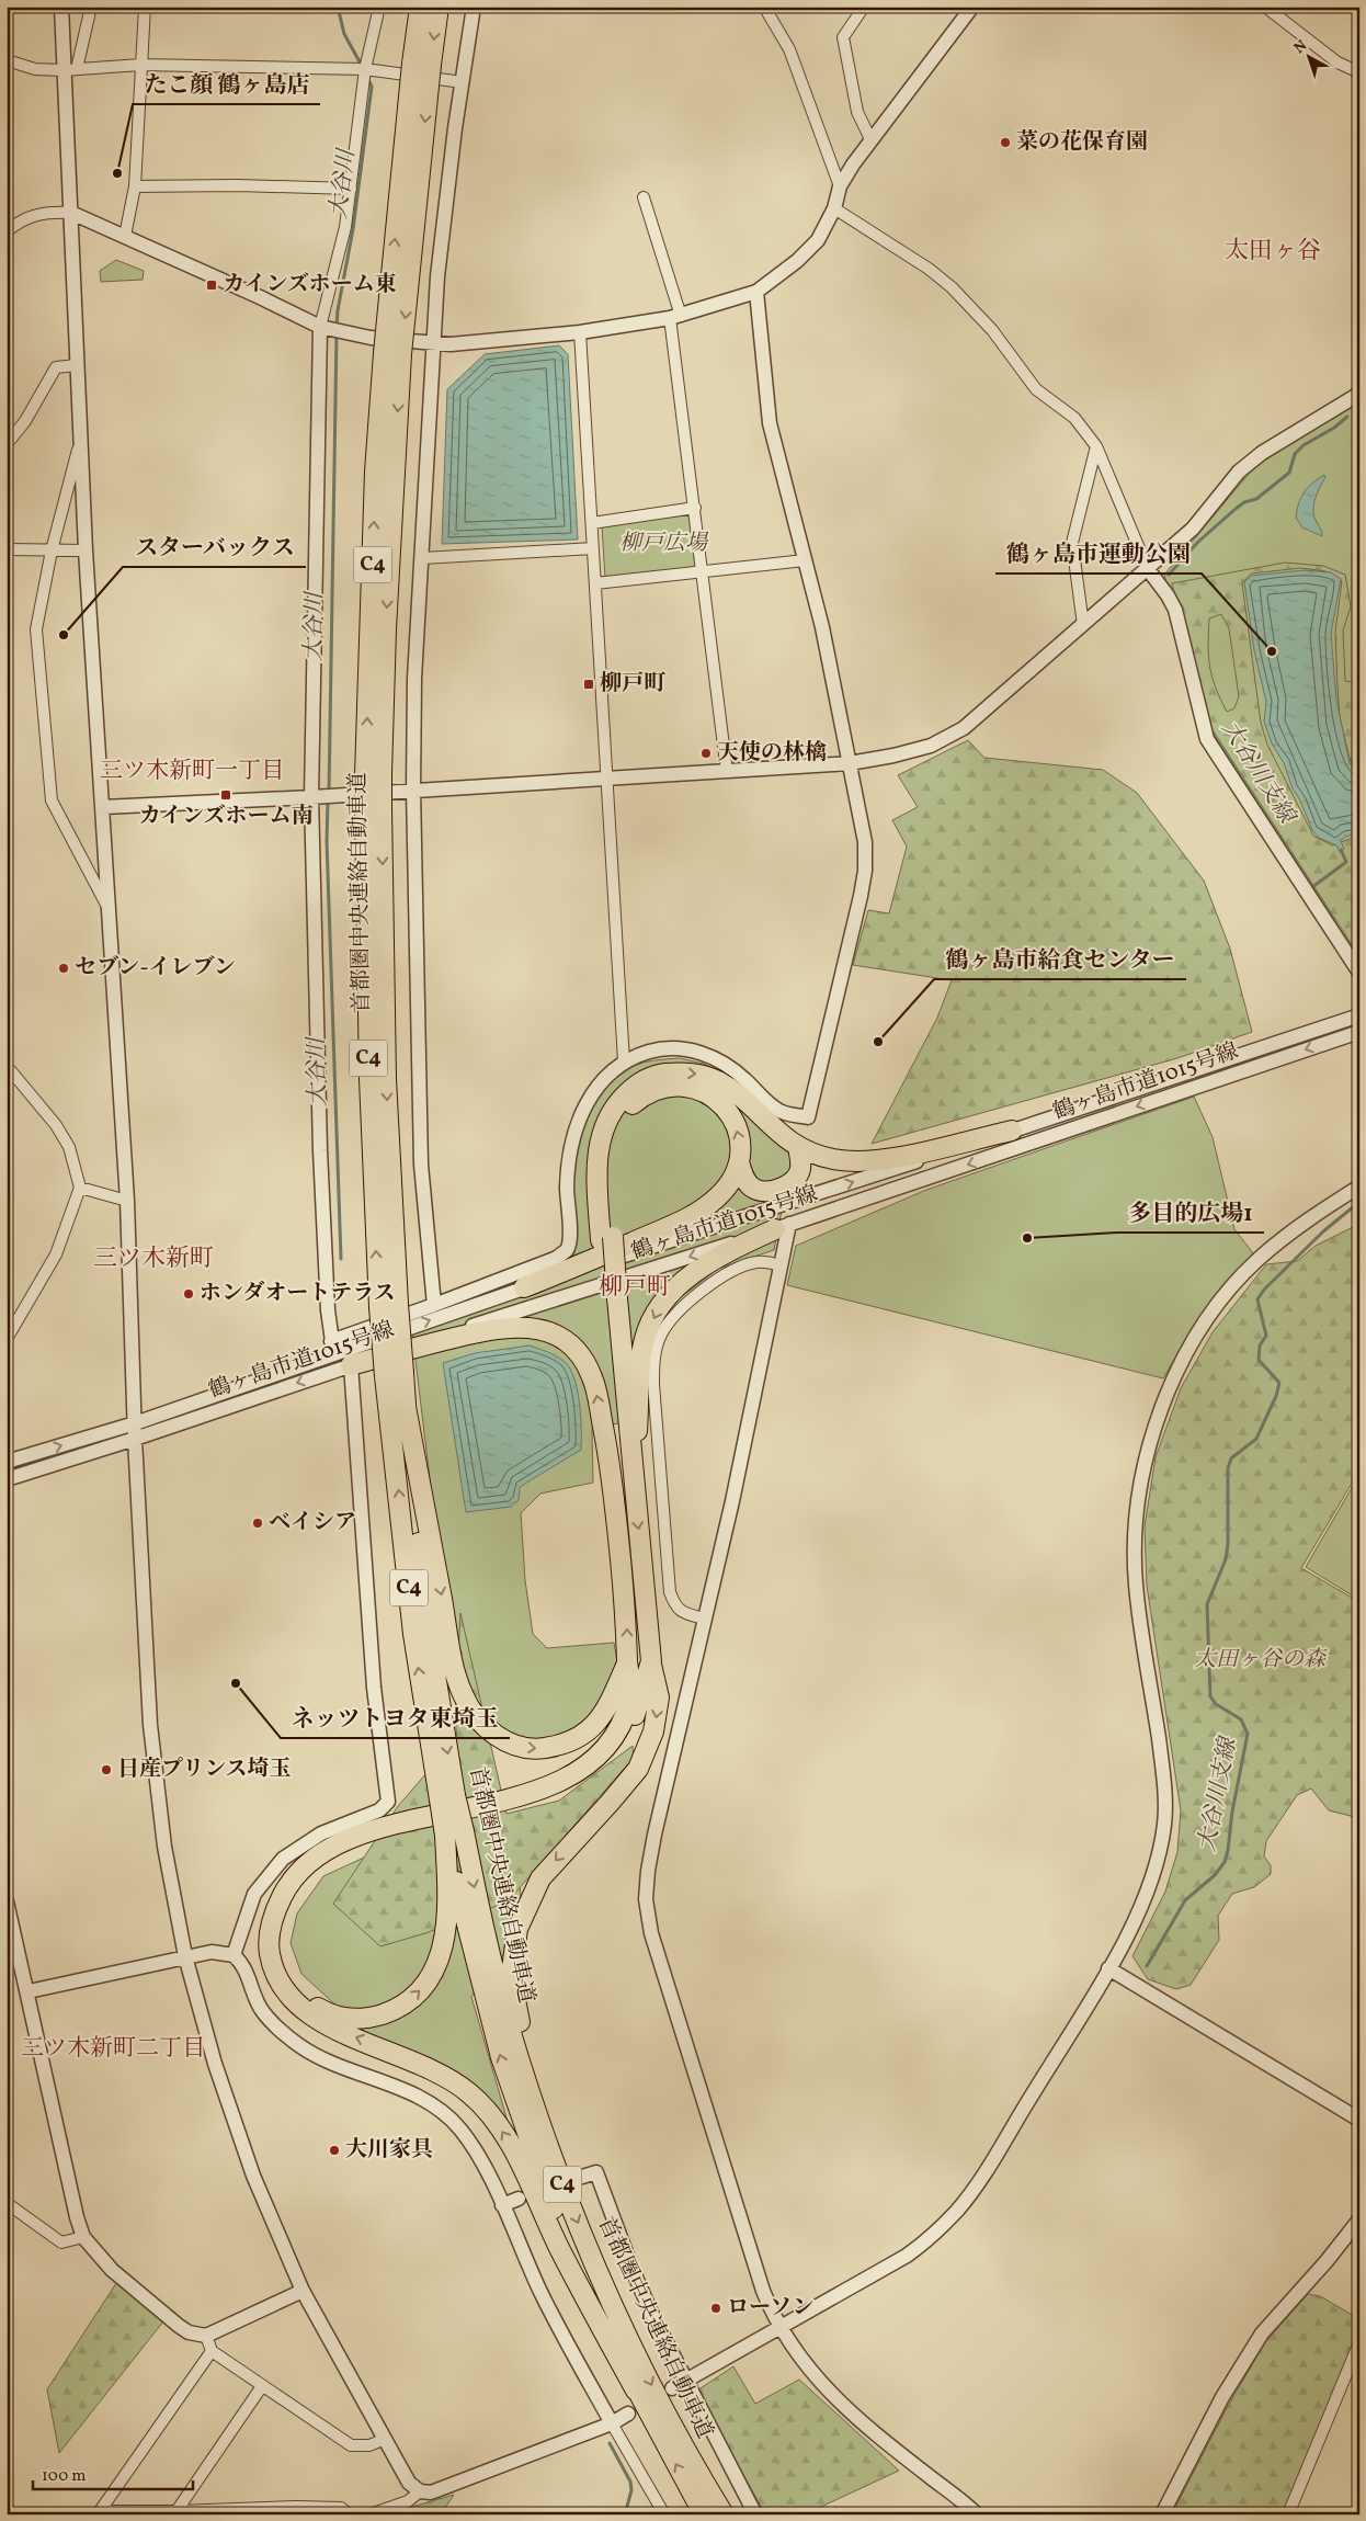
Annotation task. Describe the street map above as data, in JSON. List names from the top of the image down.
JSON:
{
  "streets": {
    "highway": ["C4", "首都圏中央連絡自動車道"],
    "street": ["鶴ヶ島市道1015号線"]
  },
  "districts": [
    "太田ヶ谷",
    "三ツ木新町一丁目",
    "三ツ木新町",
    "柳戸町",
    "三ツ木新町二丁目"
  ],
  "water": ["大谷川", "大谷川支線"],
  "parks": ["柳戸広場", "太田ヶ谷の森"],
  "places": {
    "other": [
      "菜の花保育園",
      "たこ顔 鶴ヶ島店",
      "スターバックス",
      "鶴ヶ島市運動公園",
      "天使の林檎",
      "セブン-イレブン",
      "鶴ヶ島市給食センター",
      "多目的広場1",
      "ホンダオートテラス",
      "ベイシア",
      "ネッツトヨタ東埼玉",
      "日産プリンス埼玉",
      "大川家具",
      "ローソン"
    ],
    "transit": ["カインズホーム東", "柳戸町", "カインズホーム南"]
  },
  "scale_bar": "100 m",
  "north": "top left"
}
